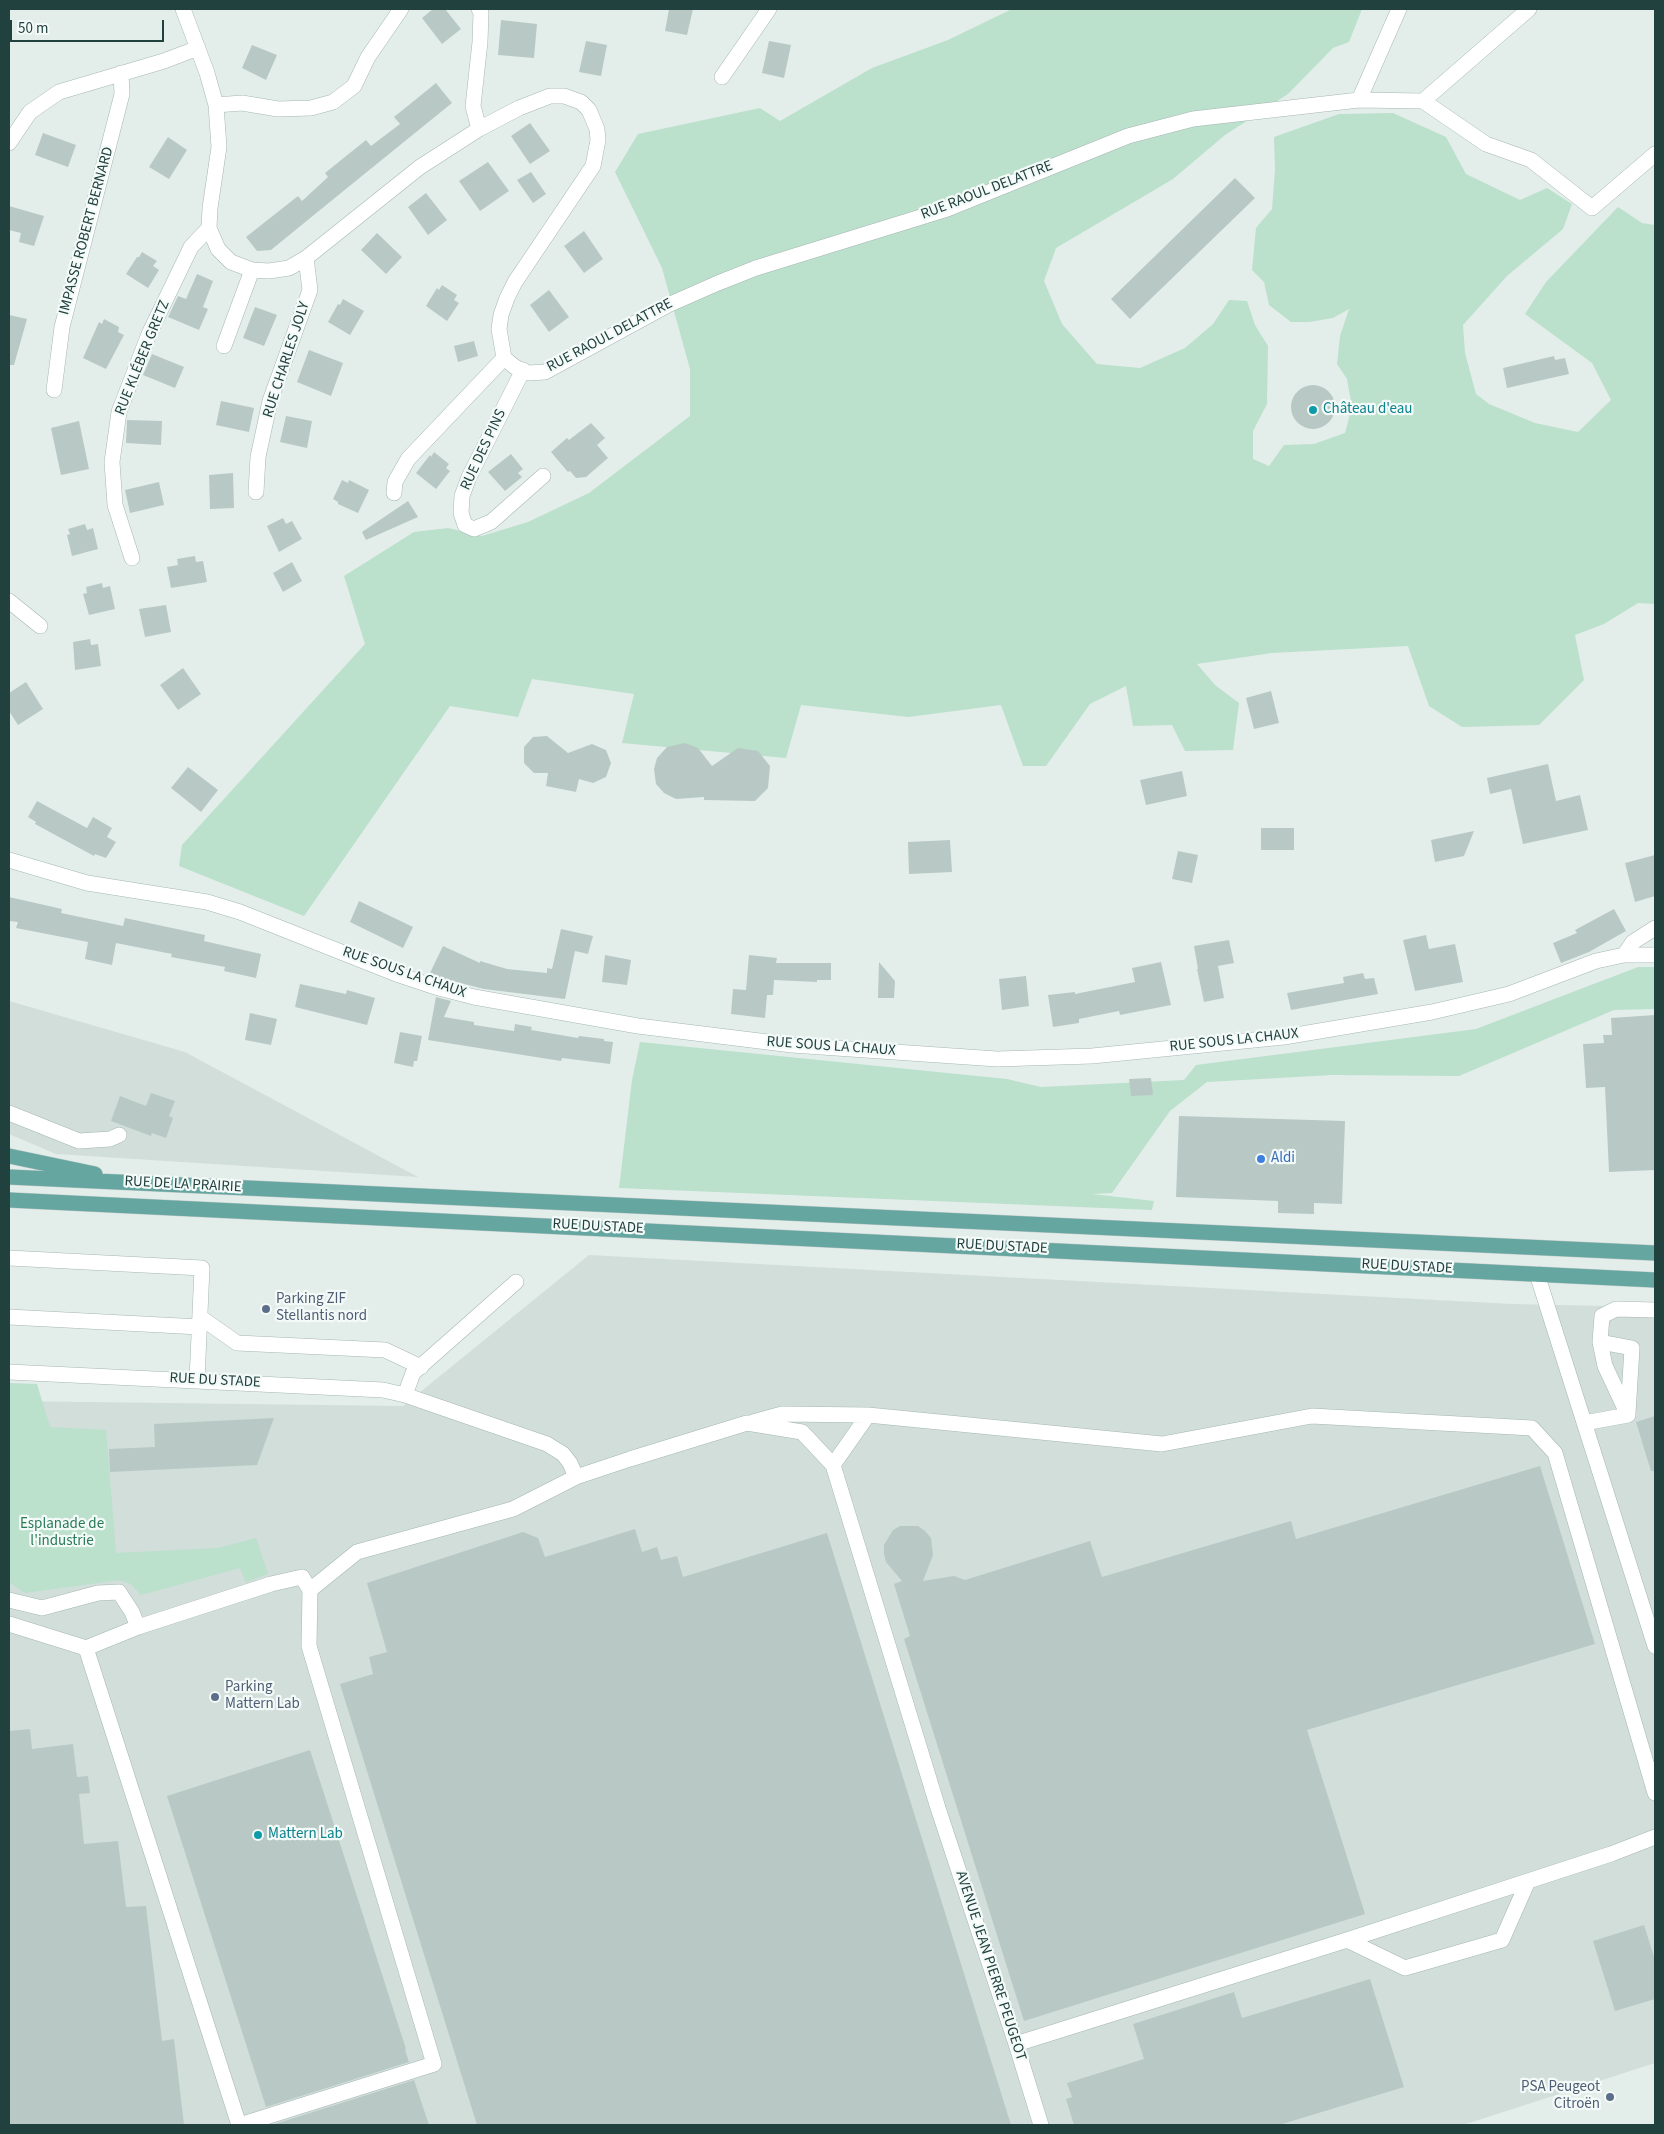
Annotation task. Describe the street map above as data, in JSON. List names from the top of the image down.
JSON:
{
  "streets": {
    "main road": ["RUE DE LA PRAIRIE", "RUE DU STADE"],
    "street": [
      "RUE RAOUL DELATTRE",
      "IMPASSE ROBERT BERNARD",
      "RUE KLÉBER GRETZ",
      "RUE CHARLES JOLY",
      "RUE DES PINS",
      "RUE SOUS LA CHAUX",
      "AVENUE JEAN PIERRE PEUGEOT"
    ]
  },
  "crossings": [
    ["RUE RAOUL DELATTRE", "RUE DES PINS"],
    ["RUE DE LA PRAIRIE", "RUE DU STADE"]
  ],
  "parks": ["Esplanade de l'industrie"],
  "places": [
    "Château d'eau",
    "Aldi",
    "Parking ZIF Stellantis nord",
    "Parking Mattern Lab",
    "Mattern Lab",
    "PSA Peugeot Citroën"
  ],
  "scale_bar": "50 m"
}
